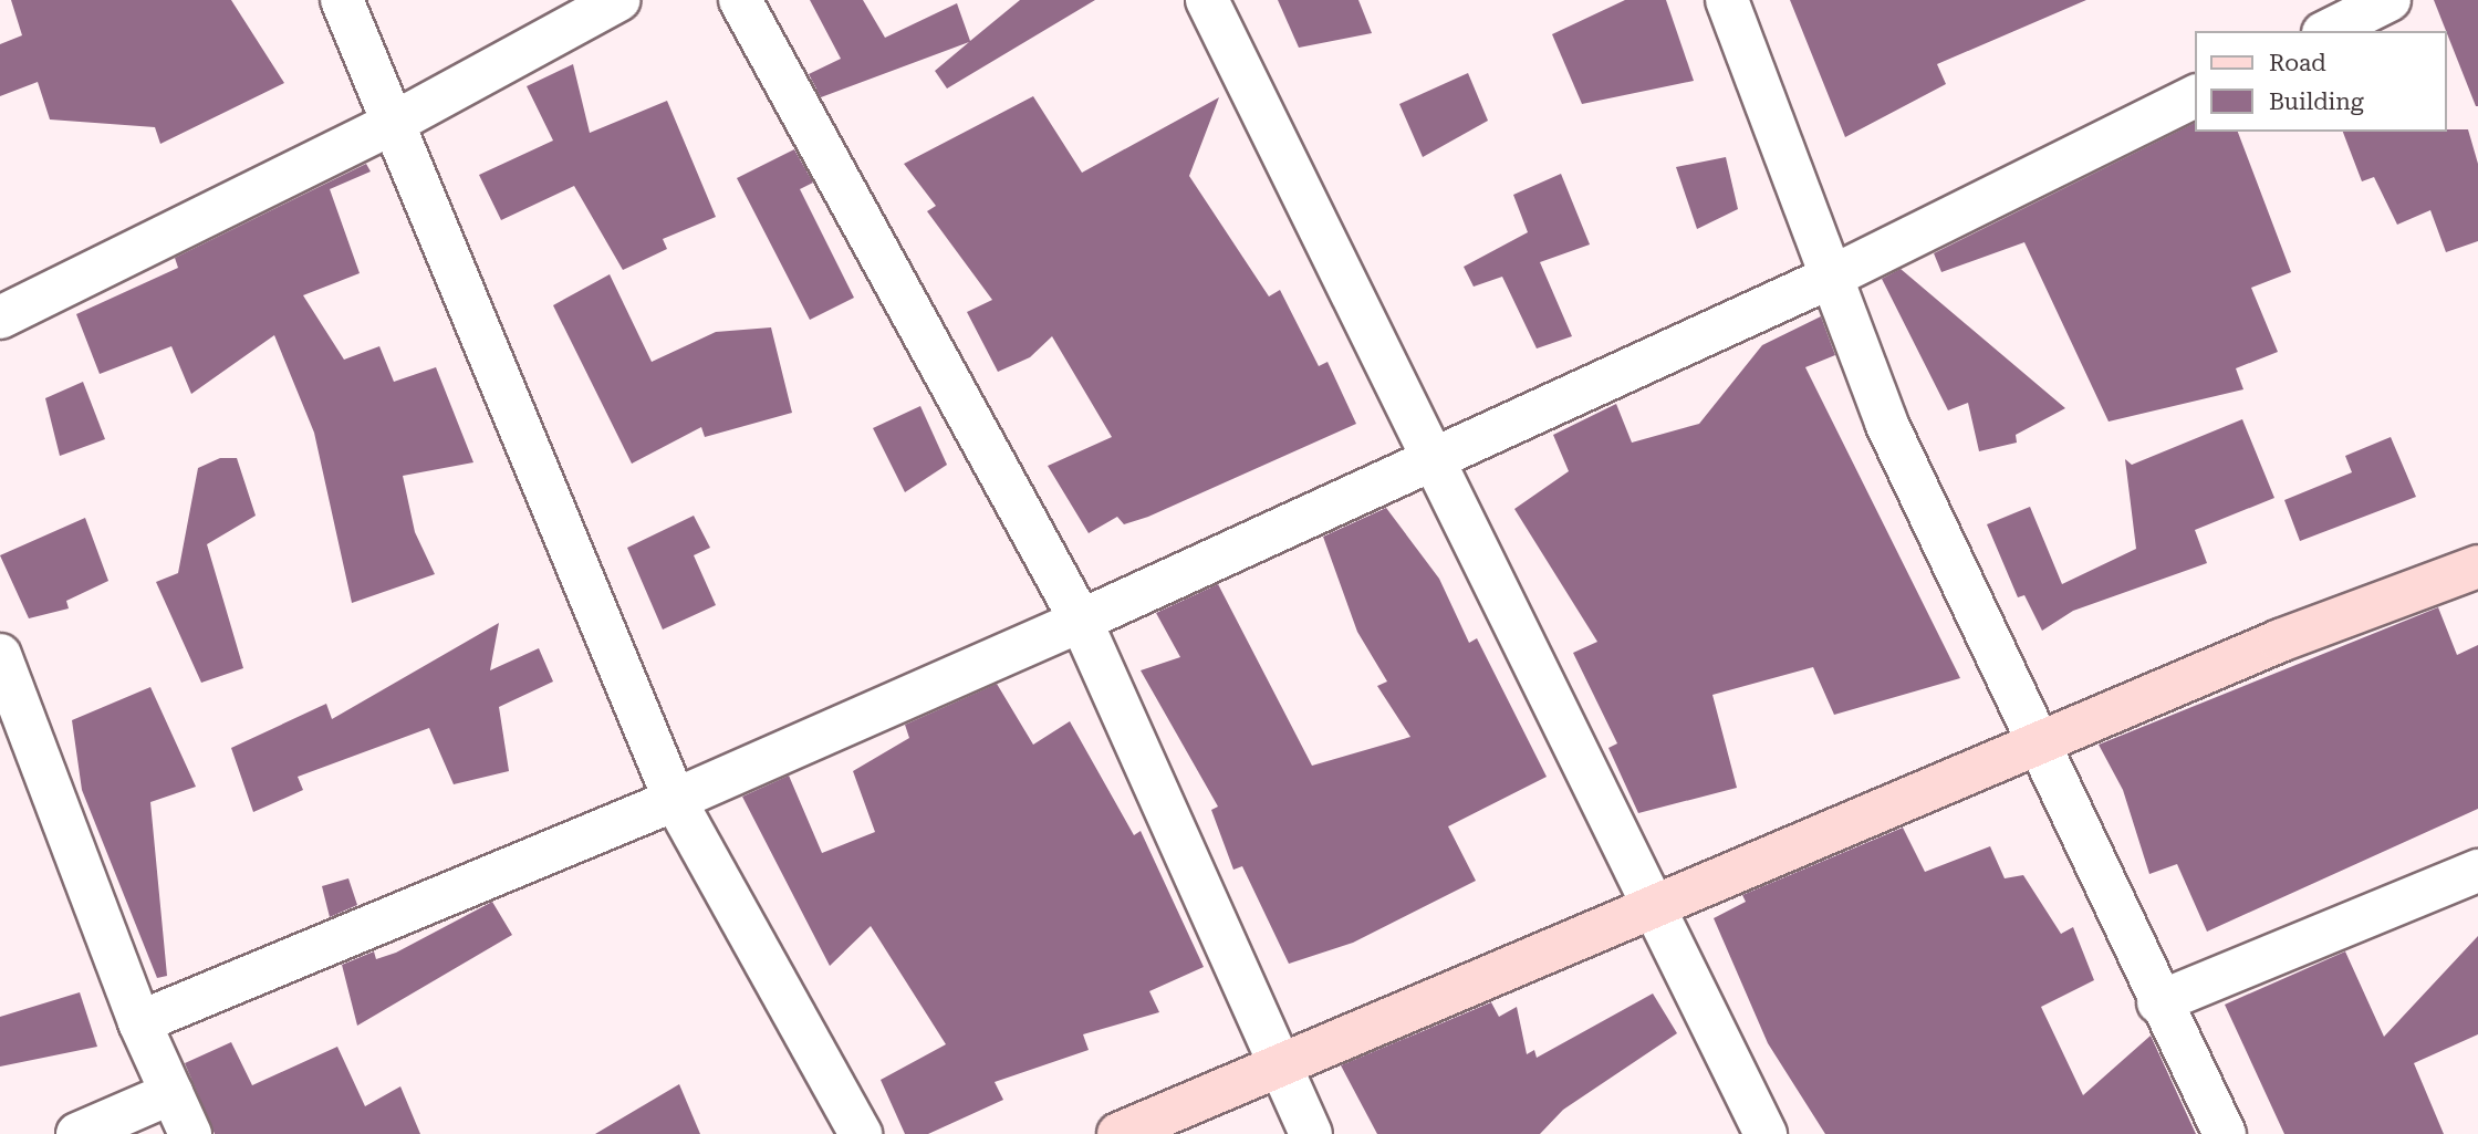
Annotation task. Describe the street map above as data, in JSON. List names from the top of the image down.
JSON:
{
  "legend": ["Road", "Building"]
}
